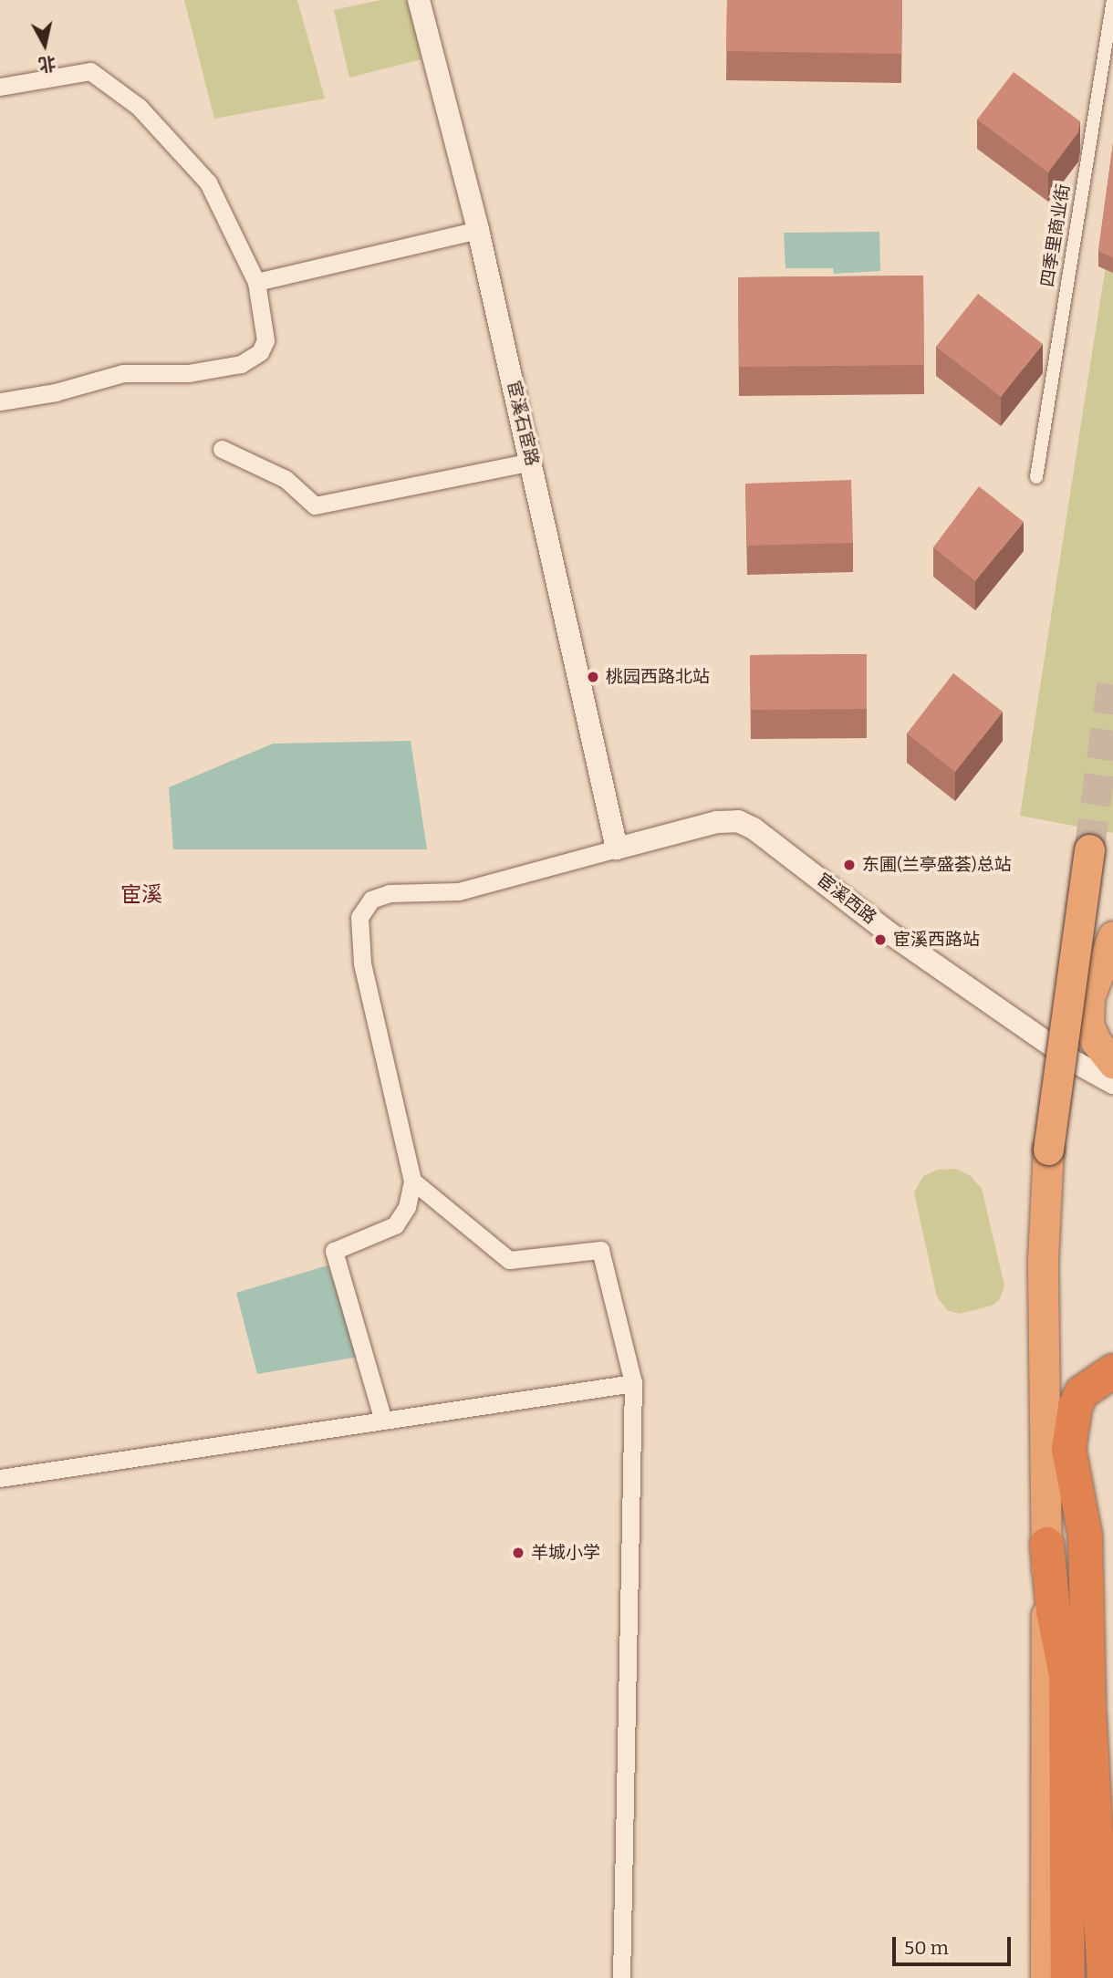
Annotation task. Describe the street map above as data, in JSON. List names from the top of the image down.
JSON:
{
  "streets": {
    "street": ["四季里商业街", "宦溪石宦路", "宦溪西路"]
  },
  "crossings": [
    ["宦溪石宦路", "宦溪西路"]
  ],
  "districts": ["宦溪"],
  "places": [
    "桃园西路北站",
    "东圃(兰亭盛荟)总站",
    "宦溪西路站",
    "羊城小学"
  ],
  "scale_bar": "50 m",
  "north": "bottom"
}
